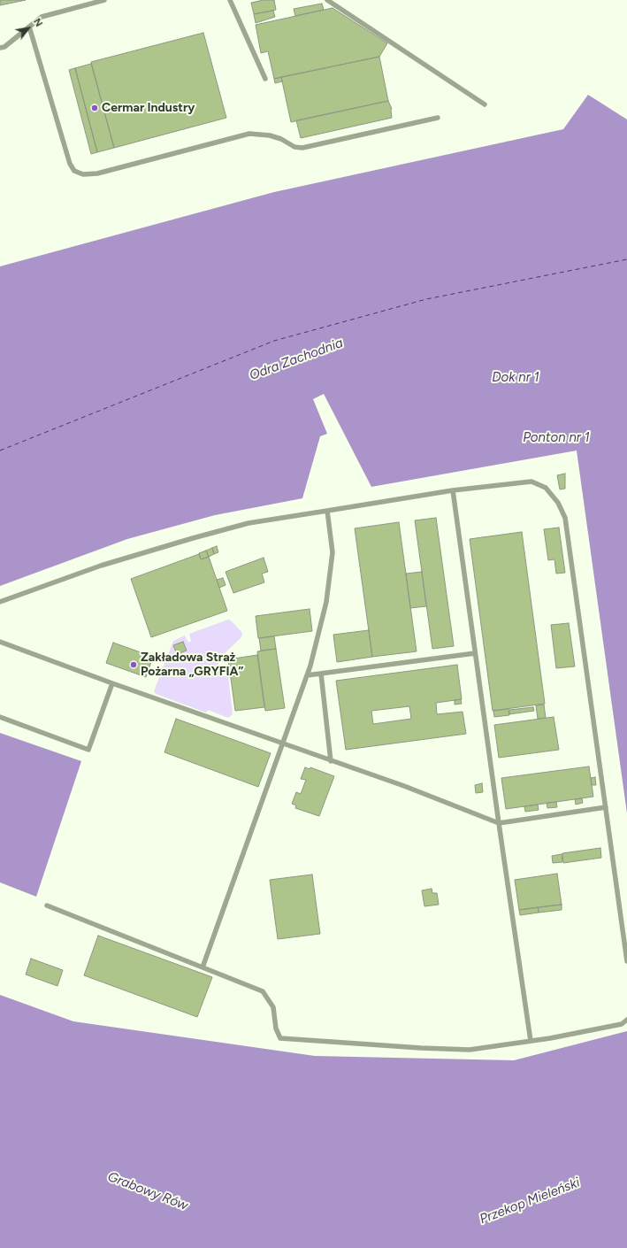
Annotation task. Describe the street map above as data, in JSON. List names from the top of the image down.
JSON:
{
  "water": [
    "Odra Zachodnia",
    "Dok nr 1",
    "Ponton nr 1",
    "Grabowy Rów",
    "Przekop Mieleński"
  ],
  "places": ["Cermar Industry", "Zakładowa Straż Pożarna „GRYFIA”"],
  "north": "top right"
}
